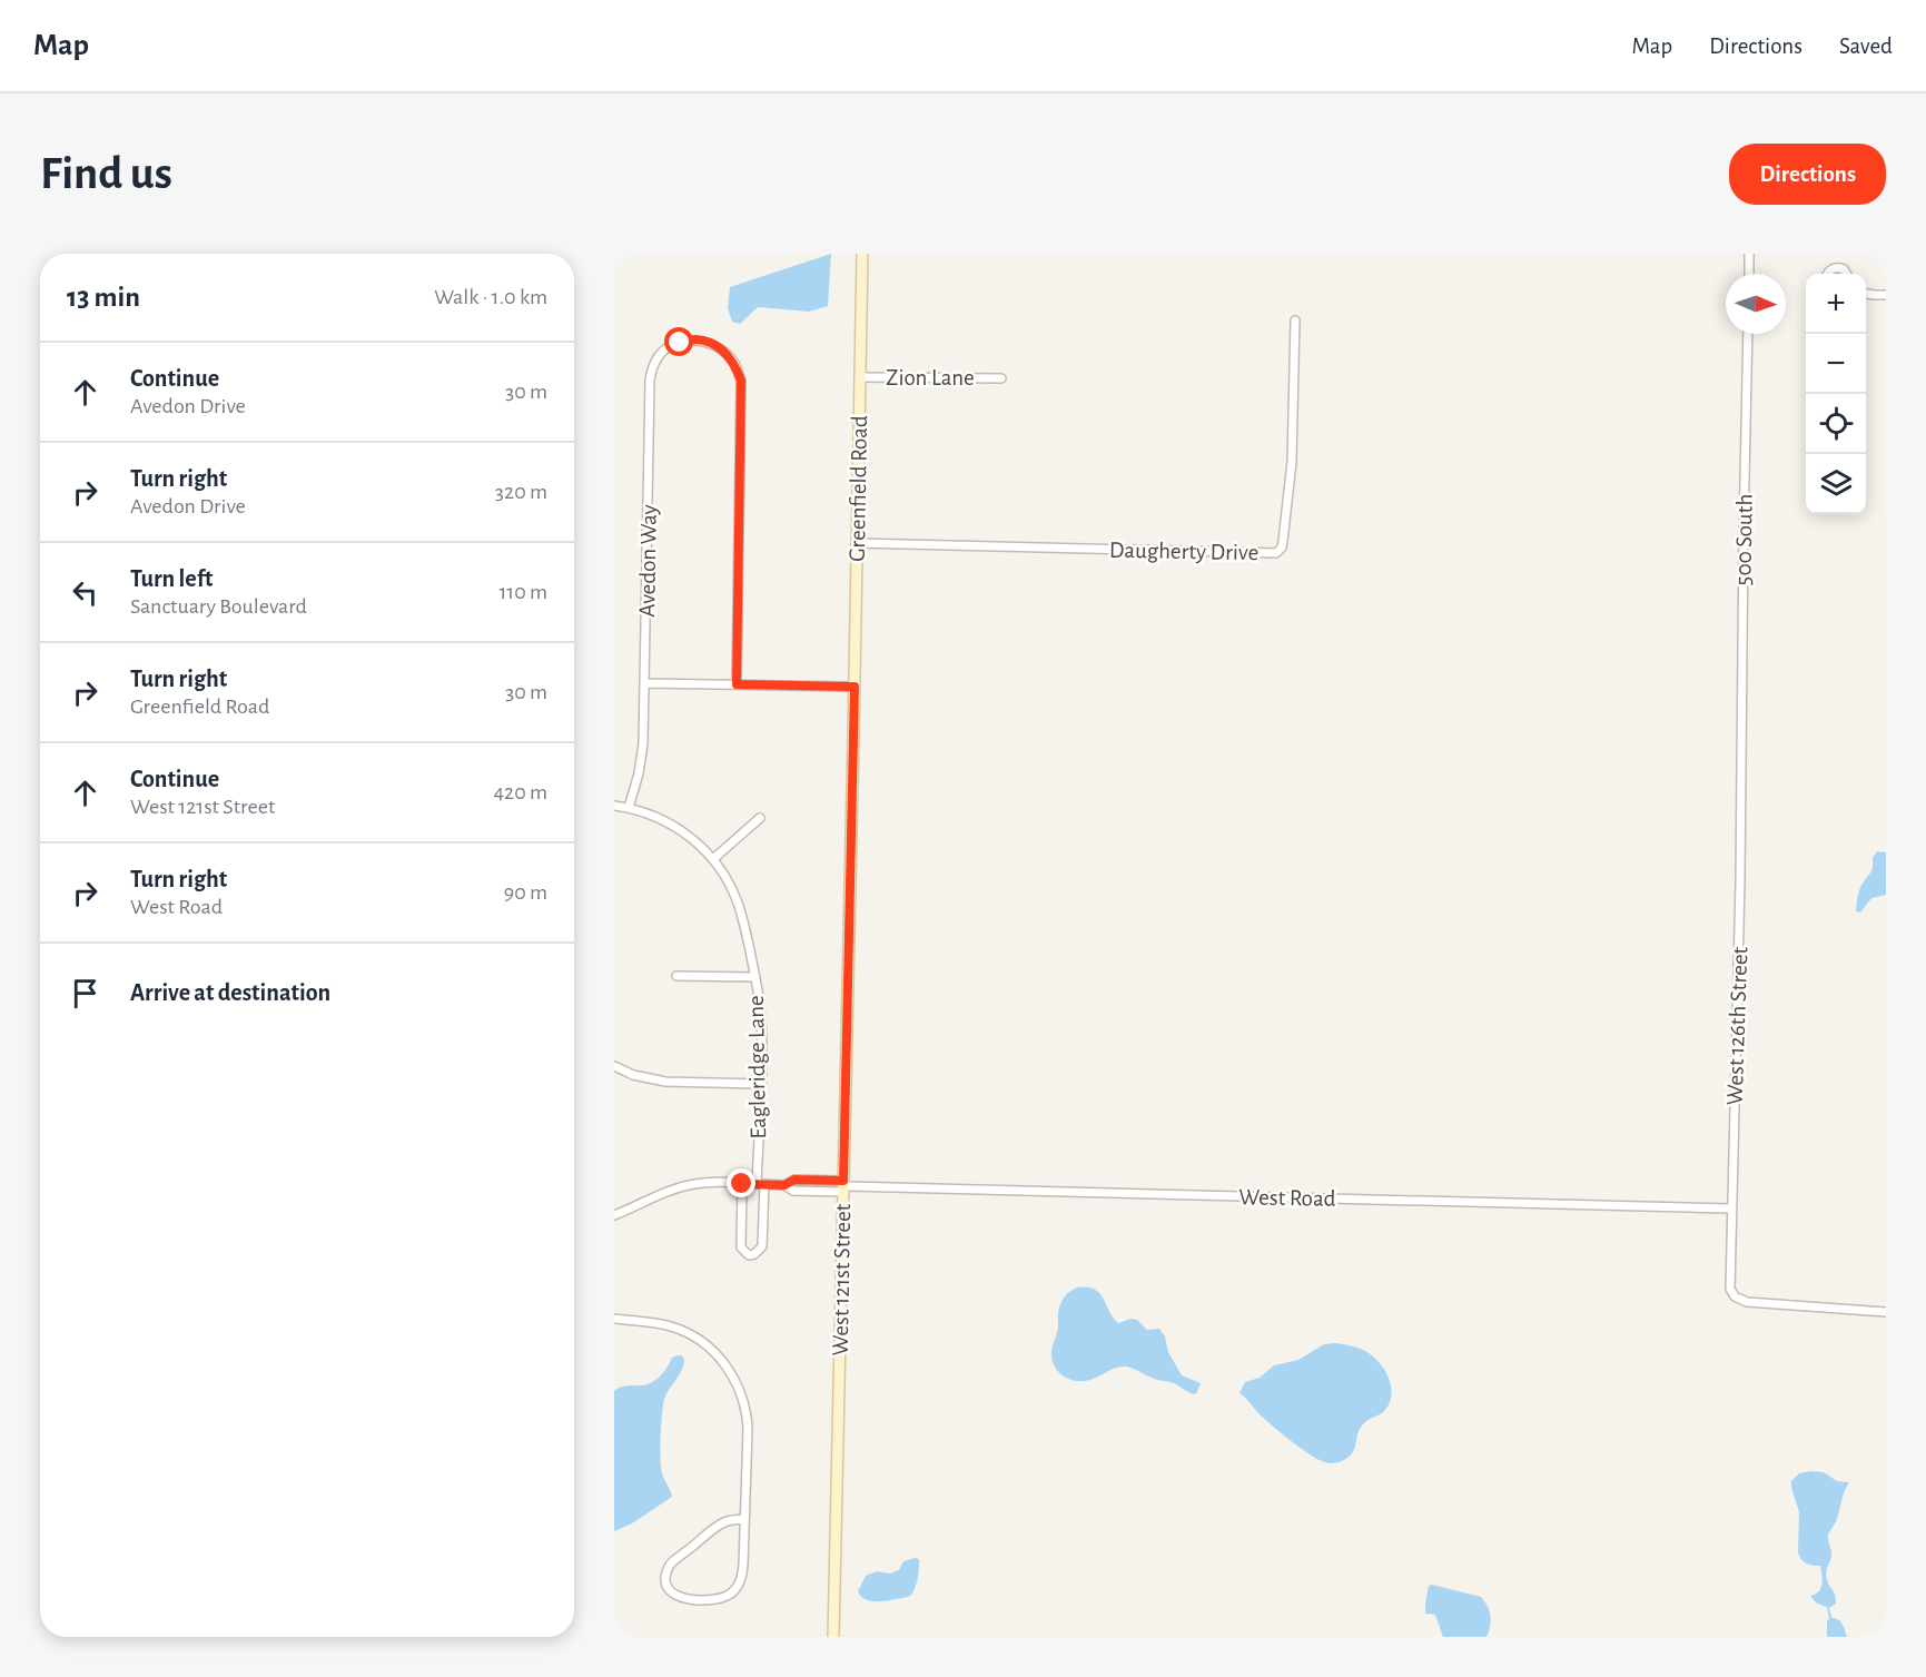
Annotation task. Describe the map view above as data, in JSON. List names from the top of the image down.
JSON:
{
  "streets": {
    "street": [
      "Zion Lane",
      "Greenfield Road",
      "500 South",
      "Daugherty Drive",
      "Avedon Way",
      "West 126th Street",
      "Eagleridge Lane",
      "West Road",
      "West 121st Street"
    ]
  },
  "crossings": [
    ["Zion Lane", "Greenfield Road"],
    ["Greenfield Road", "Daugherty Drive"],
    ["Greenfield Road", "West 121st Street"],
    ["500 South", "West 126th Street"],
    ["Avedon Way", "Eagleridge Lane"],
    ["West 126th Street", "West Road"],
    ["Eagleridge Lane", "West Road"],
    ["West Road", "West 121st Street"]
  ],
  "north": "right",
  "page": {
    "header": "Map",
    "nav": ["Map", "Directions", "Saved"],
    "buttons": "Directions",
    "title": "Find us",
    "heading": ["13 min", "Walk · 1.0 km"],
    "map_buttons": ["+", "−"],
    "list": [
      ["Continue", "Avedon Drive", "30 m"],
      ["Turn right", "Avedon Drive", "320 m"],
      ["Turn left", "Sanctuary Boulevard", "110 m"],
      ["Turn right", "Greenfield Road", "30 m"],
      ["Continue", "West 121st Street", "420 m"],
      ["Turn right", "West Road", "90 m"],
      "Arrive at destination"
    ]
  }
}
